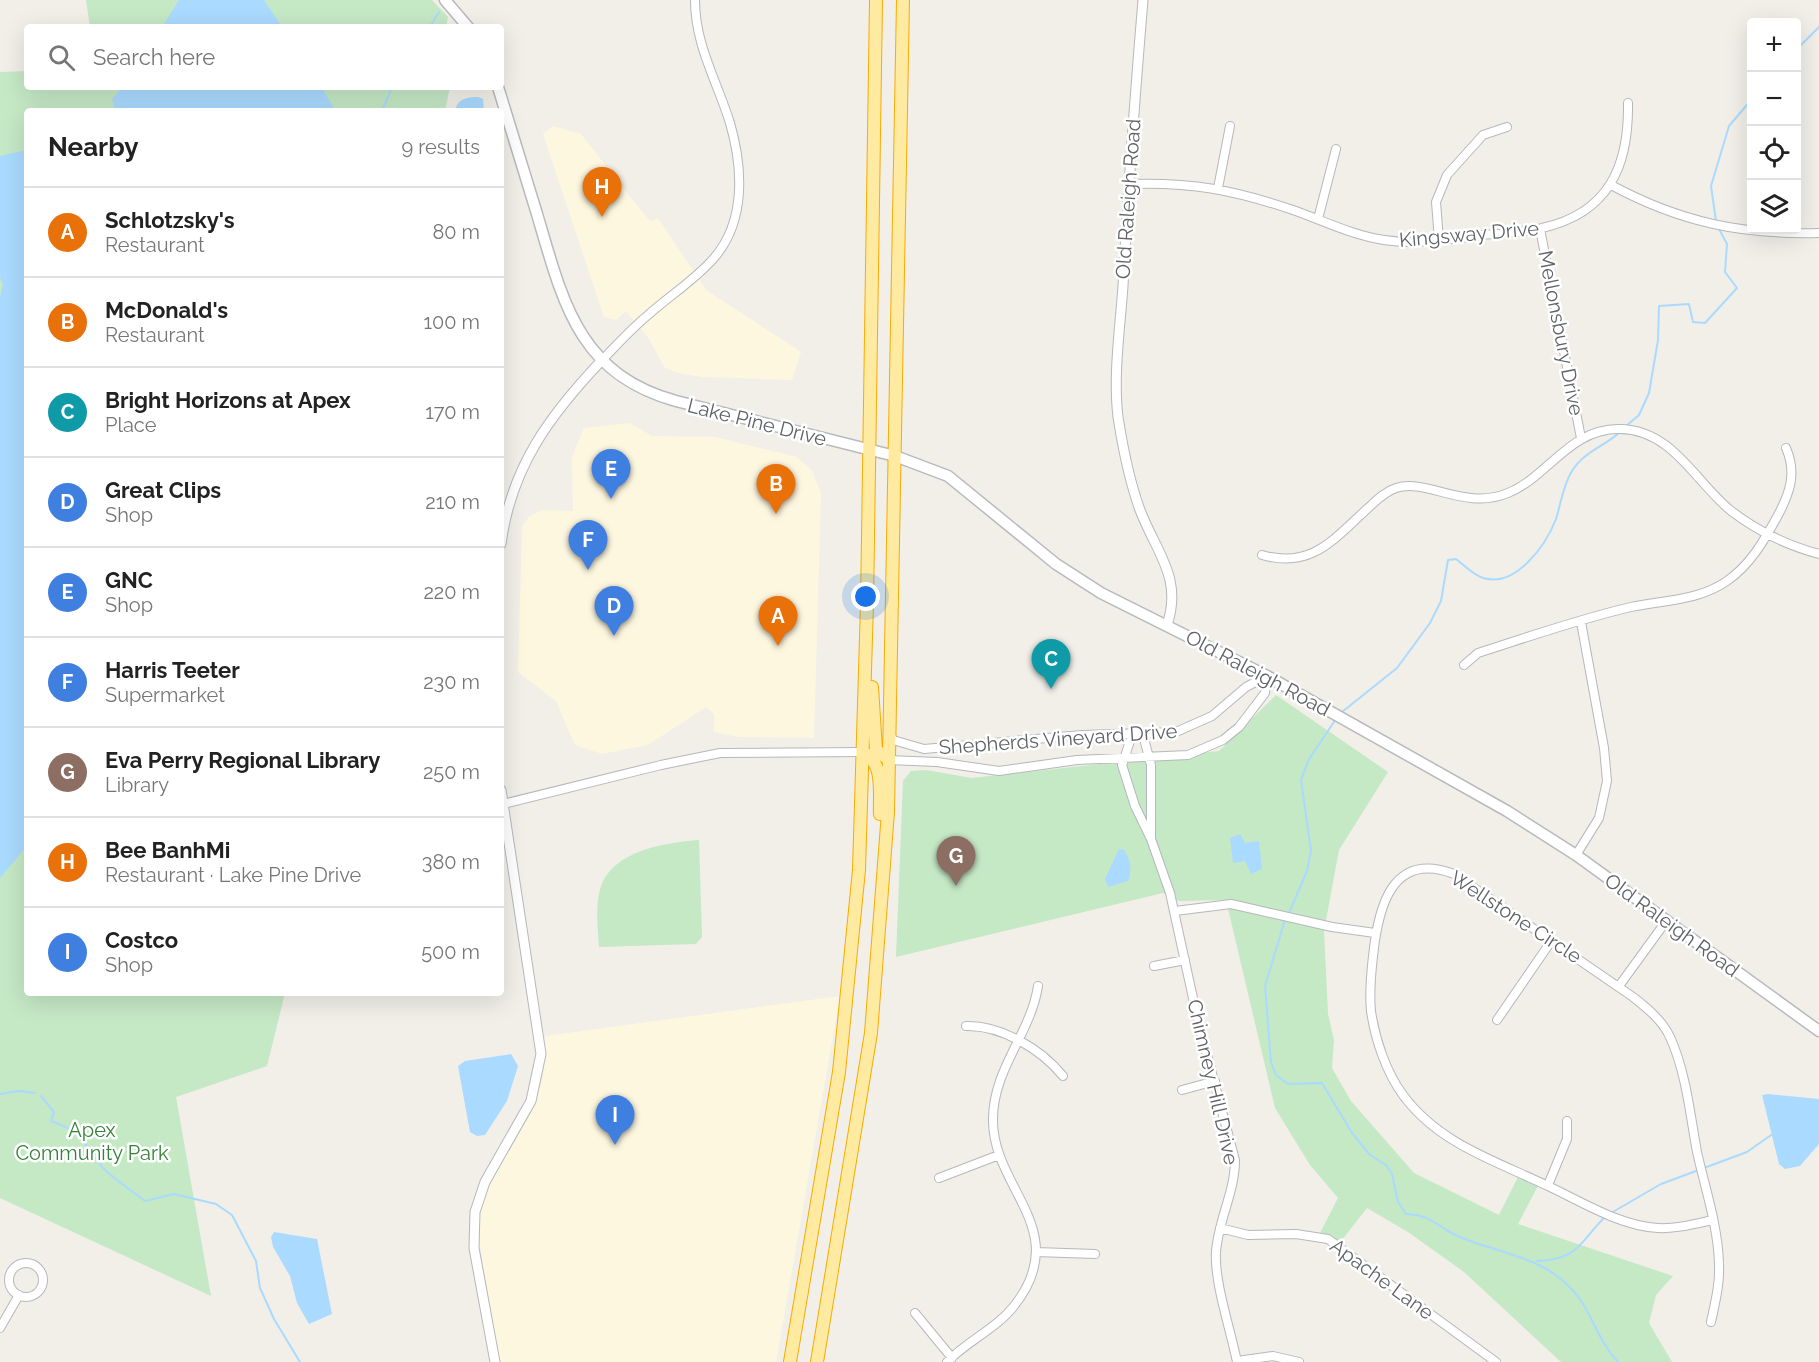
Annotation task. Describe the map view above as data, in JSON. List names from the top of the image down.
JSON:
{
  "streets": {
    "main road": ["Old Raleigh Road", "Lake Pine Drive"],
    "street": [
      "Kingsway Drive",
      "Mellonsbury Drive",
      "Shepherds Vineyard Drive",
      "Wellstone Circle",
      "Chimney Hill Drive",
      "Apache Lane"
    ]
  },
  "crossings": [
    ["Old Raleigh Road", "Kingsway Drive"],
    ["Old Raleigh Road", "Lake Pine Drive"],
    ["Old Raleigh Road", "Shepherds Vineyard Drive"],
    ["Kingsway Drive", "Mellonsbury Drive"],
    ["Shepherds Vineyard Drive", "Chimney Hill Drive"],
    ["Chimney Hill Drive", "Apache Lane"]
  ],
  "parks": ["Apex Community Park"],
  "page": {
    "map_buttons": ["+", "−"],
    "search": "Search here",
    "heading": ["Nearby", "9 results"],
    "pins": [
      "H",
      "E",
      "B",
      "F",
      "D",
      "A",
      "C",
      "G",
      "I"
    ],
    "list": [
      {
        "mark": "A",
        "name": "Schlotzsky's",
        "note": "Restaurant",
        "value": "80 m"
      },
      {
        "mark": "B",
        "name": "McDonald's",
        "note": "Restaurant",
        "value": "100 m"
      },
      {
        "mark": "C",
        "name": "Bright Horizons at Apex",
        "note": "Place",
        "value": "170 m"
      },
      {
        "mark": "D",
        "name": "Great Clips",
        "note": "Shop",
        "value": "210 m"
      },
      {
        "mark": "E",
        "name": "GNC",
        "note": "Shop",
        "value": "220 m"
      },
      {
        "mark": "F",
        "name": "Harris Teeter",
        "note": "Supermarket",
        "value": "230 m"
      },
      {
        "mark": "G",
        "name": "Eva Perry Regional Library",
        "note": "Library",
        "value": "250 m"
      },
      {
        "mark": "H",
        "name": "Bee BanhMi",
        "note": "Restaurant · Lake Pine Drive",
        "value": "380 m"
      },
      {
        "mark": "I",
        "name": "Costco",
        "note": "Shop",
        "value": "500 m"
      }
    ]
  }
}
